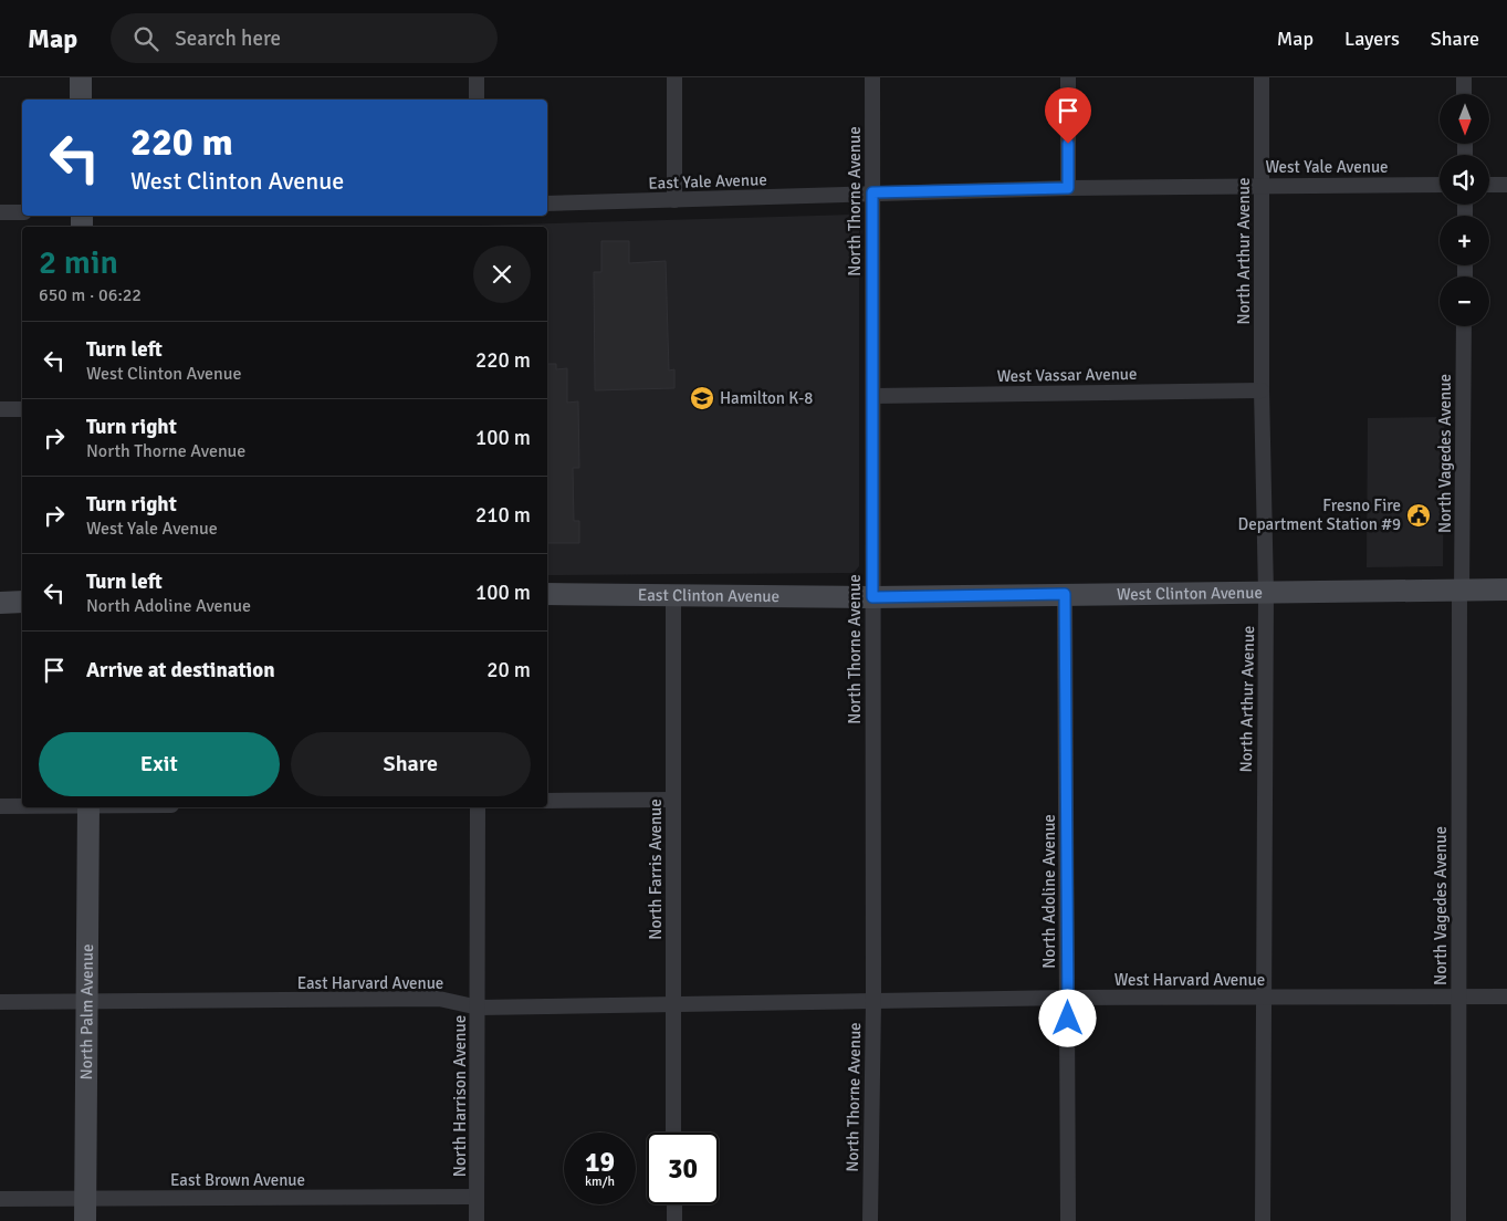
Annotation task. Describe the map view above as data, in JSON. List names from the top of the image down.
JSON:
{
  "streets": {
    "main road": ["West Clinton Avenue", "East Clinton Avenue", "North Palm Avenue"],
    "street": [
      "West Yale Avenue",
      "East Yale Avenue",
      "North Thorne Avenue",
      "North Arthur Avenue",
      "West Vassar Avenue",
      "North Vagedes Avenue",
      "North Farris Avenue",
      "North Adoline Avenue",
      "West Harvard Avenue",
      "East Harvard Avenue",
      "North Harrison Avenue",
      "East Brown Avenue"
    ]
  },
  "crossings": [
    ["West Yale Avenue", "East Yale Avenue"],
    ["West Yale Avenue", "North Thorne Avenue"],
    ["West Yale Avenue", "North Arthur Avenue"],
    ["East Yale Avenue", "North Thorne Avenue"],
    ["North Thorne Avenue", "West Vassar Avenue"],
    ["North Thorne Avenue", "West Clinton Avenue"],
    ["North Thorne Avenue", "East Clinton Avenue"],
    ["North Thorne Avenue", "West Harvard Avenue"],
    ["North Thorne Avenue", "East Harvard Avenue"],
    ["North Arthur Avenue", "West Vassar Avenue"],
    ["North Arthur Avenue", "West Clinton Avenue"],
    ["North Arthur Avenue", "West Harvard Avenue"],
    ["North Vagedes Avenue", "West Clinton Avenue"],
    ["North Vagedes Avenue", "West Harvard Avenue"],
    ["West Clinton Avenue", "East Clinton Avenue"],
    ["West Clinton Avenue", "North Adoline Avenue"],
    ["East Clinton Avenue", "North Farris Avenue"],
    ["North Farris Avenue", "East Harvard Avenue"],
    ["North Adoline Avenue", "West Harvard Avenue"],
    ["West Harvard Avenue", "East Harvard Avenue"],
    ["East Harvard Avenue", "North Palm Avenue"],
    ["East Harvard Avenue", "North Harrison Avenue"],
    ["North Palm Avenue", "East Brown Avenue"],
    ["North Harrison Avenue", "East Brown Avenue"]
  ],
  "places": {
    "school or university": ["Hamilton K-8"],
    "public building": ["Fresno Fire Department Station #9"]
  },
  "north": "bottom",
  "page": {
    "header": "Map",
    "search": "Search here",
    "nav": ["Map", "Layers", "Share"],
    "map_buttons": ["+", "−"],
    "turn": ["220 m", "West Clinton Avenue"],
    "heading": ["2 min", "650 m · 06:22"],
    "list": [
      {
        "name": "Turn left",
        "note": "West Clinton Avenue",
        "value": "220 m"
      },
      {
        "name": "Turn right",
        "note": "North Thorne Avenue",
        "value": "100 m"
      },
      {
        "name": "Turn right",
        "note": "West Yale Avenue",
        "value": "210 m"
      },
      {
        "name": "Turn left",
        "note": "North Adoline Avenue",
        "value": "100 m"
      },
      {
        "name": "Arrive at destination",
        "value": "20 m"
      }
    ],
    "buttons": ["Exit", "Share"],
    "speed": "19 km/h",
    "limit": "30"
  }
}
